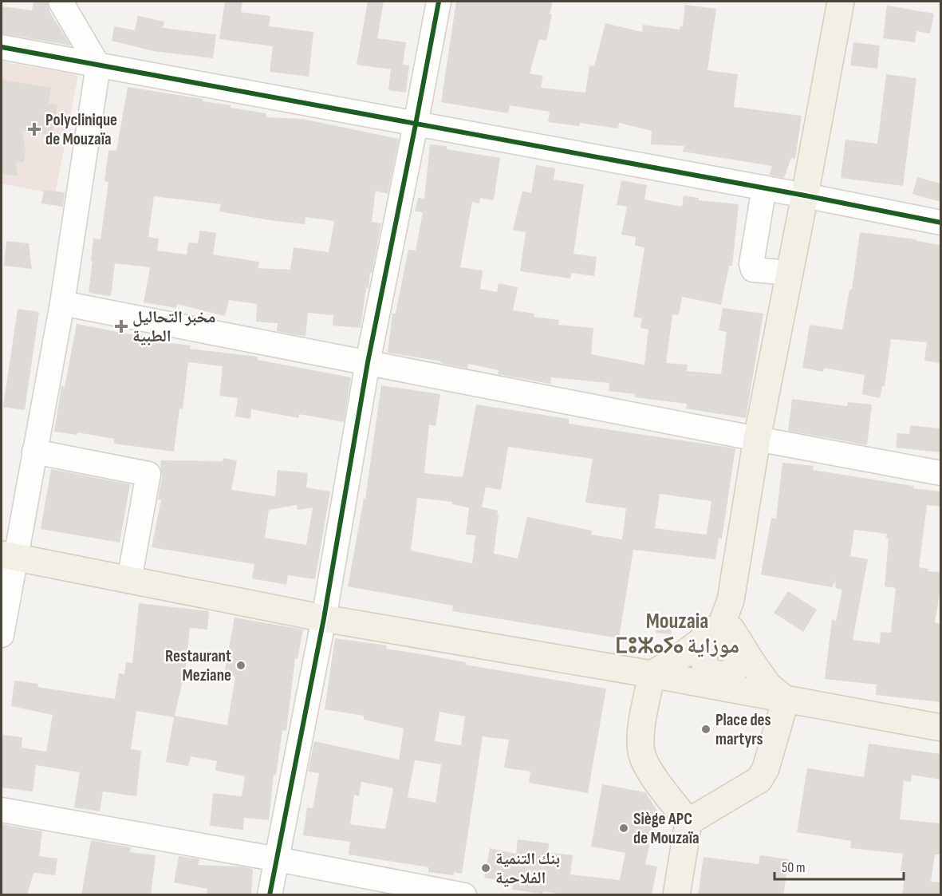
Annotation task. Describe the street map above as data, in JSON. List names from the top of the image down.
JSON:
{
  "districts": ["Mouzaia ⵎⵓⵣⴰⵢⴰ موزاية"],
  "places": {
    "health": ["Polyclinique de Mouzaïa", "مخبر التحاليل الطبية"],
    "other": [
      "Restaurant Meziane",
      "Place des martyrs",
      "Siège APC de Mouzaïa",
      "بنك التنمية الفلاحية"
    ]
  },
  "scale_bar": "50 m"
}
